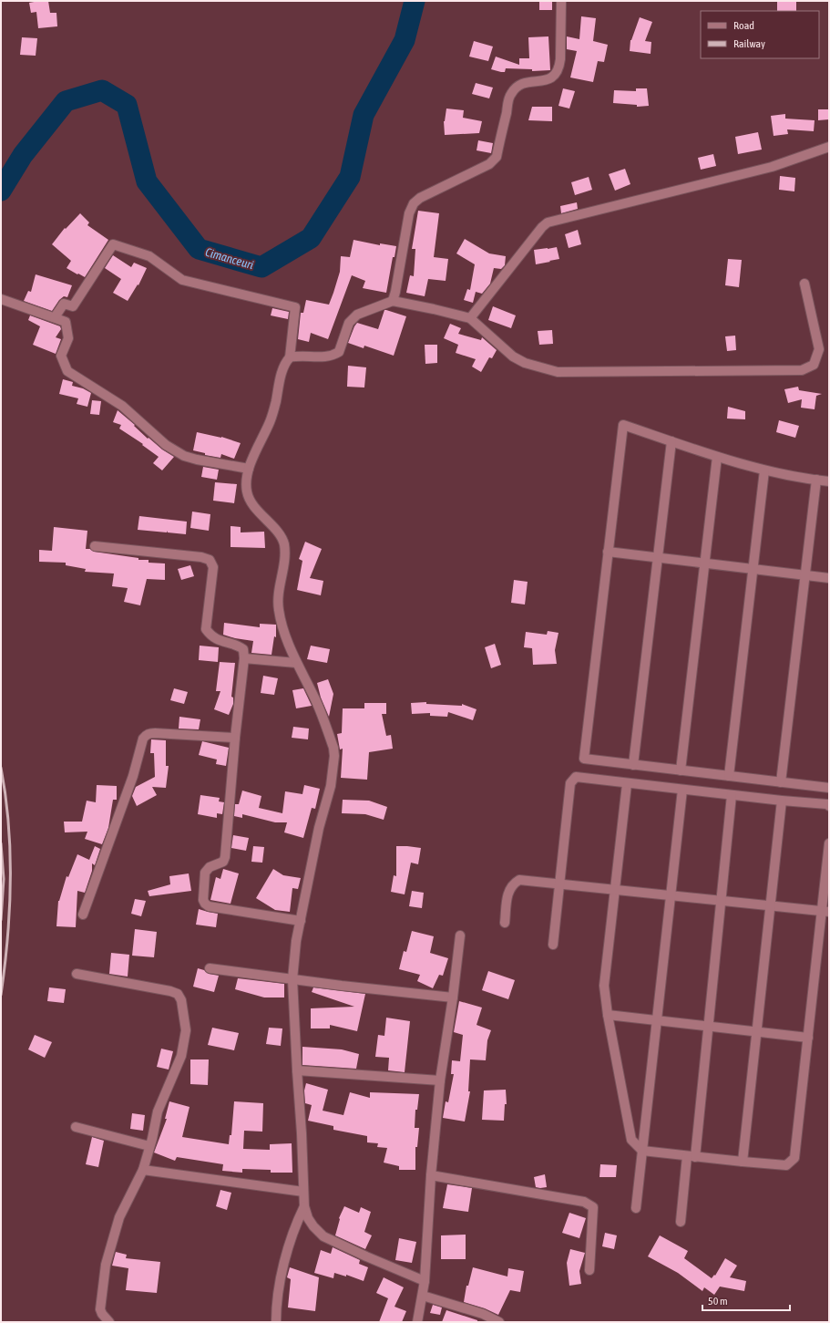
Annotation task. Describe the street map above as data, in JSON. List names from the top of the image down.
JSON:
{
  "water": ["Cimanceuri"],
  "legend": ["Road", "Railway"],
  "scale_bar": "50 m"
}
